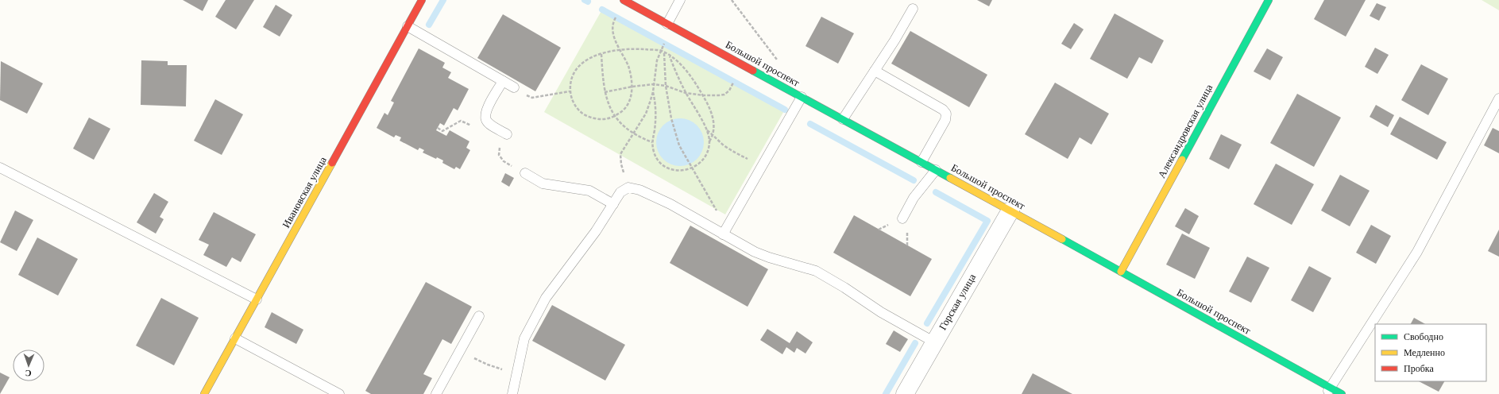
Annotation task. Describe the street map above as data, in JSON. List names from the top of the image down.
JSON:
{
  "streets": {
    "street": [
      "Большой проспект",
      "Александровская улица",
      "Ивановская улица",
      "Горская улица"
    ]
  },
  "crossings": [
    ["Большой проспект", "Александровская улица"],
    ["Большой проспект", "Горская улица"]
  ],
  "legend": ["Свободно", "Медленно", "Пробка"],
  "north": "bottom"
}
